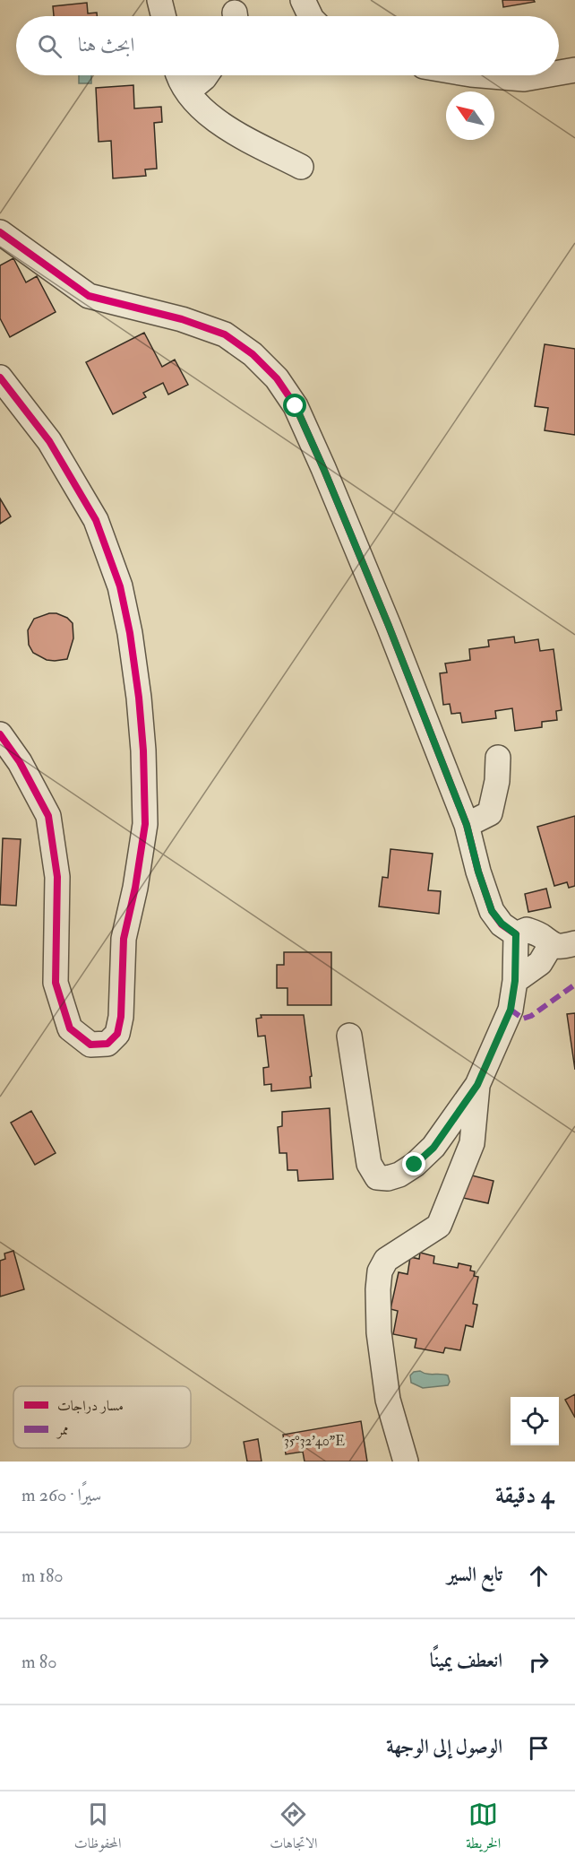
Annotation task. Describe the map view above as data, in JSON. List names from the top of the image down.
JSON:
{
  "legend": ["مسار دراجات", "ممر"],
  "north": "top left",
  "page": {
    "search": "ابحث هنا",
    "heading": ["4 دقيقة", "سيرًا · 260 m"],
    "list": [
      ["تابع السير", "180 m"],
      ["انعطف يمينًا", "80 m"],
      "الوصول إلى الوجهة"
    ],
    "nav": ["الخريطة", "الاتجاهات", "المحفوظات"]
  },
  "coordinates": ["35°32'40\"E"]
}
